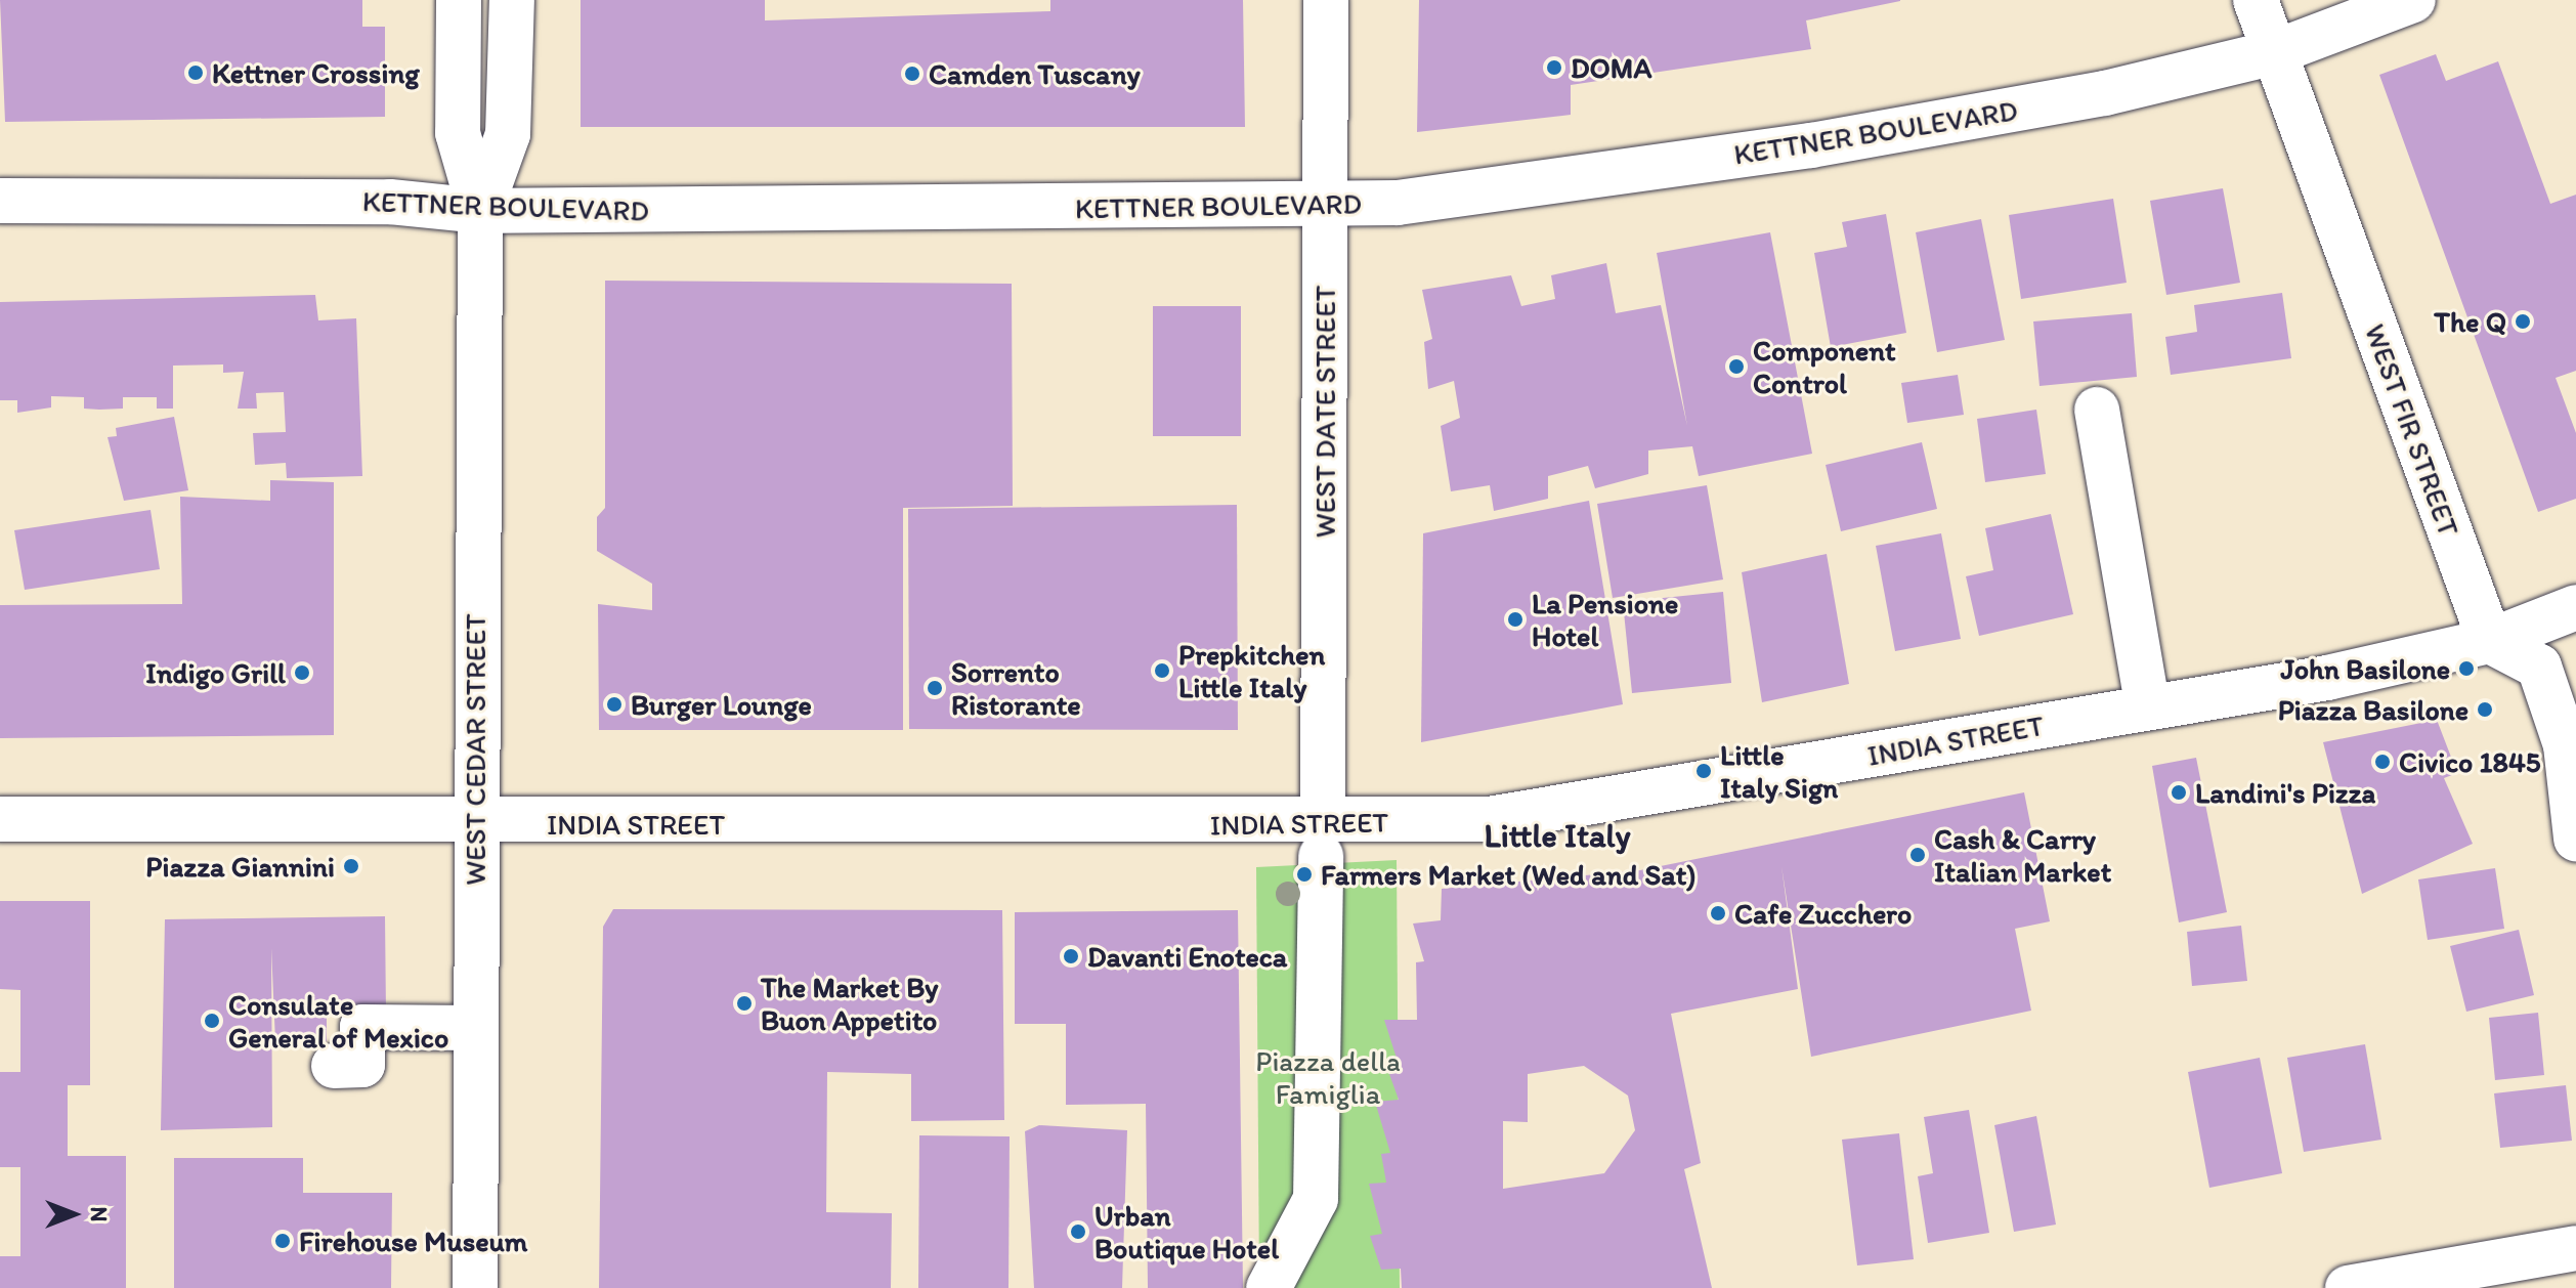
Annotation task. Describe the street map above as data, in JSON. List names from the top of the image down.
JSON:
{
  "streets": {
    "main road": [
      "KETTNER BOULEVARD",
      "WEST DATE STREET",
      "WEST FIR STREET",
      "INDIA STREET",
      "WEST CEDAR STREET"
    ]
  },
  "crossings": [
    ["KETTNER BOULEVARD", "WEST DATE STREET"],
    ["KETTNER BOULEVARD", "WEST FIR STREET"],
    ["KETTNER BOULEVARD", "WEST CEDAR STREET"],
    ["WEST DATE STREET", "INDIA STREET"],
    ["WEST FIR STREET", "INDIA STREET"],
    ["INDIA STREET", "WEST CEDAR STREET"]
  ],
  "districts": ["Little Italy"],
  "parks": ["Piazza della Famiglia"],
  "places": [
    "DOMA",
    "Kettner Crossing",
    "Camden Tuscany",
    "The Q",
    "Component Control",
    "La Pensione Hotel",
    "John Basilone",
    "Prepkitchen Little Italy",
    "Indigo Grill",
    "Sorrento Ristorante",
    "Burger Lounge",
    "Piazza Basilone",
    "Civico 1845",
    "Little Italy Sign",
    "Landini's Pizza",
    "Cash & Carry Italian Market",
    "Piazza Giannini",
    "Farmers Market (Wed and Sat)",
    "Cafe Zucchero",
    "Davanti Enoteca",
    "The Market By Buon Appetito",
    "Consulate General of Mexico",
    "Urban Boutique Hotel",
    "Firehouse Museum"
  ],
  "north": "right"
}
